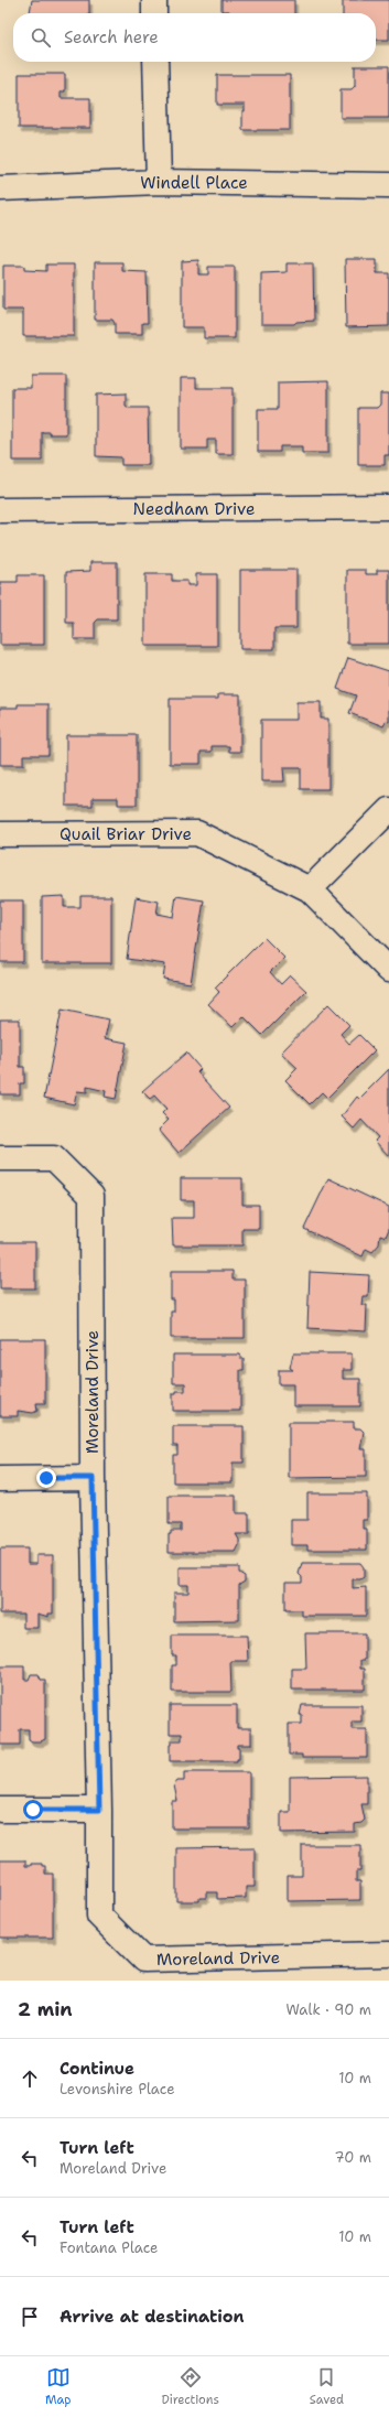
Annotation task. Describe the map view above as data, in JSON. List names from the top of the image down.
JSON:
{
  "streets": {
    "street": [
      "Windell Place",
      "Needham Drive",
      "Quail Briar Drive",
      "Moreland Drive"
    ]
  },
  "page": {
    "search": "Search here",
    "heading": ["2 min", "Walk · 90 m"],
    "list": [
      ["Continue", "Levonshire Place", "10 m"],
      ["Turn left", "Moreland Drive", "70 m"],
      ["Turn left", "Fontana Place", "10 m"],
      "Arrive at destination"
    ],
    "nav": ["Map", "Directions", "Saved"]
  }
}
